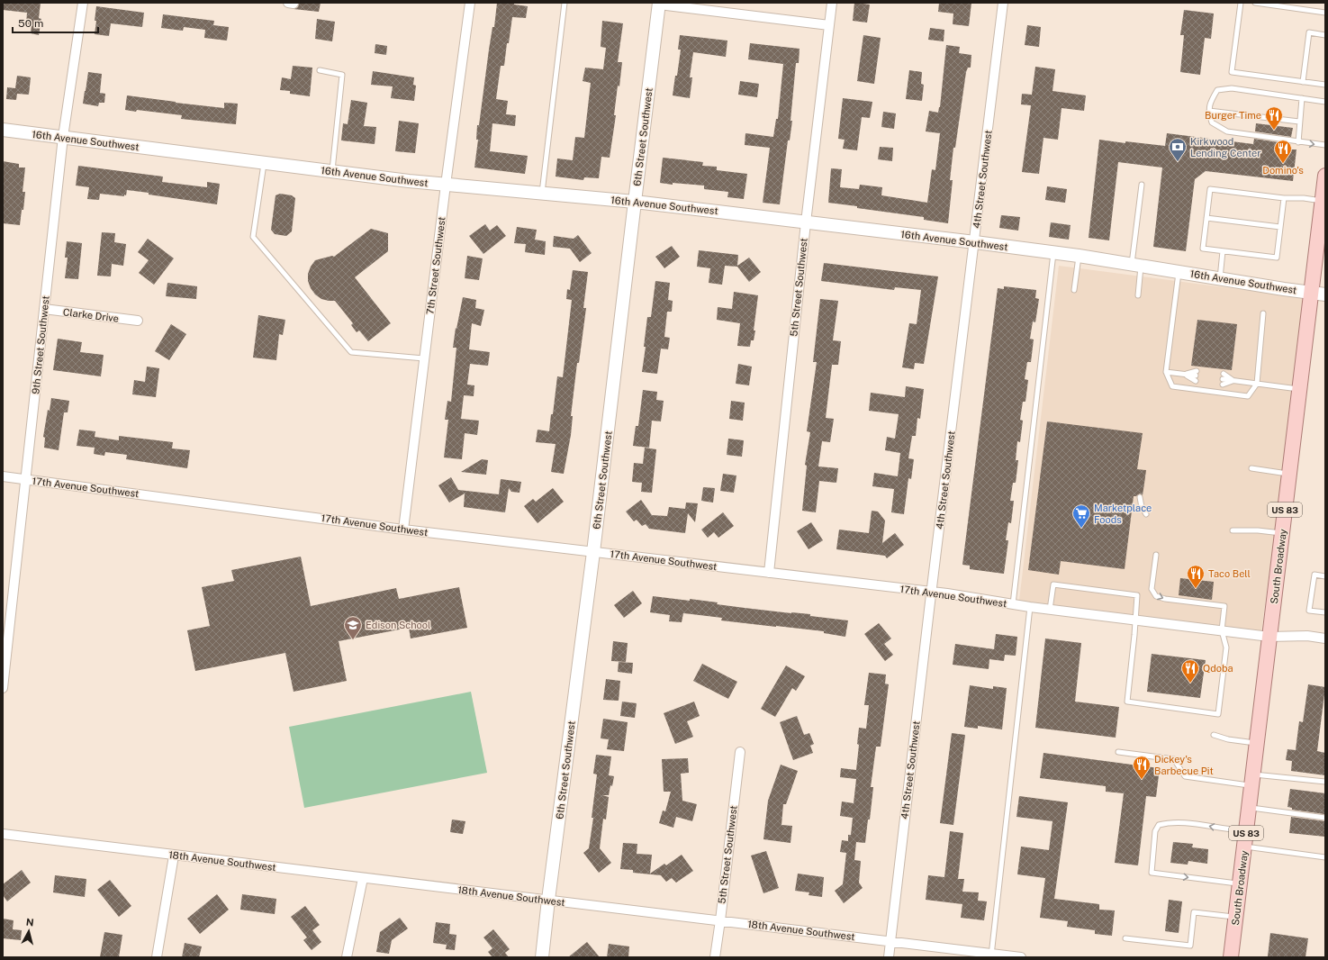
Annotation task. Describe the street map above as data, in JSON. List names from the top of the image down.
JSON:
{
  "streets": {
    "main road": ["US 83", "South Broadway"],
    "street": [
      "6th Street Southwest",
      "16th Avenue Southwest",
      "4th Street Southwest",
      "7th Street Southwest",
      "5th Street Southwest",
      "Clarke Drive",
      "9th Street Southwest",
      "17th Avenue Southwest",
      "18th Avenue Southwest"
    ]
  },
  "crossings": [
    ["6th Street Southwest", "16th Avenue Southwest"],
    ["6th Street Southwest", "17th Avenue Southwest"],
    ["6th Street Southwest", "18th Avenue Southwest"],
    ["16th Avenue Southwest", "4th Street Southwest"],
    ["16th Avenue Southwest", "7th Street Southwest"],
    ["16th Avenue Southwest", "5th Street Southwest"],
    ["16th Avenue Southwest", "9th Street Southwest"],
    ["16th Avenue Southwest", "South Broadway"],
    ["4th Street Southwest", "17th Avenue Southwest"],
    ["4th Street Southwest", "18th Avenue Southwest"],
    ["7th Street Southwest", "17th Avenue Southwest"],
    ["5th Street Southwest", "17th Avenue Southwest"],
    ["5th Street Southwest", "18th Avenue Southwest"],
    ["Clarke Drive", "9th Street Southwest"],
    ["9th Street Southwest", "17th Avenue Southwest"],
    ["17th Avenue Southwest", "South Broadway"]
  ],
  "places": {
    "restaurant": [
      "Burger Time",
      "Domino's",
      "Taco Bell",
      "Qdoba",
      "Dickey's Barbecue Pit"
    ],
    "bank": ["Kirkwood Lending Center"],
    "supermarket": ["Marketplace Foods"],
    "school or university": ["Edison School"]
  },
  "scale_bar": "50 m",
  "north": "top"
}
